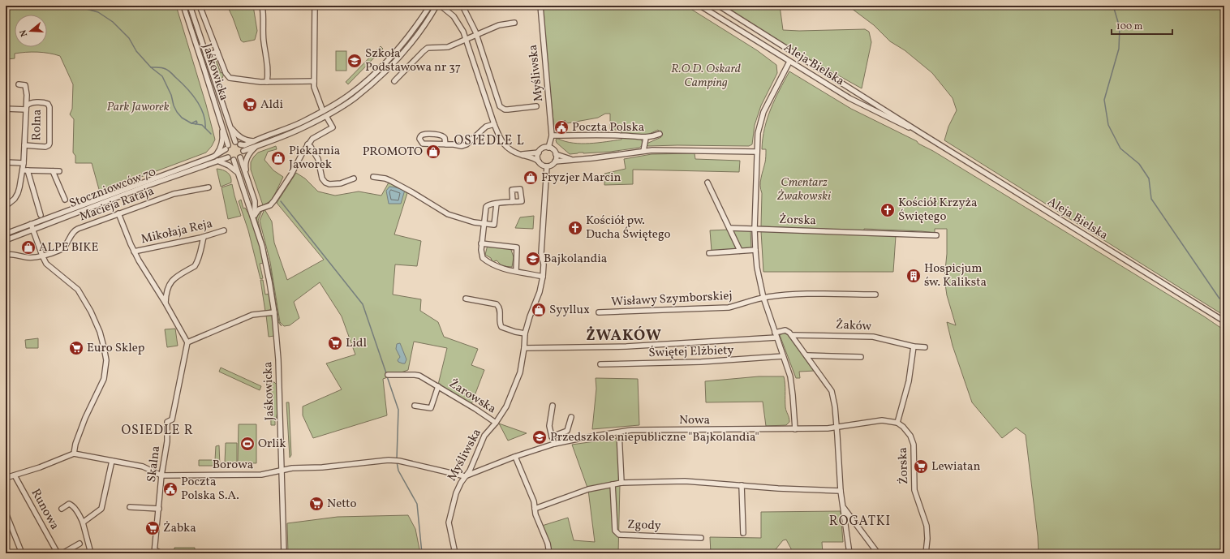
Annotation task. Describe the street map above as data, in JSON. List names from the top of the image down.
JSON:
{
  "streets": {
    "street": [
      "Aleja Bielska",
      "Jaśkowicka",
      "Myśliwska",
      "Rolna",
      "Stoczniowców 70",
      "Macieja Rataja",
      "Żorska",
      "Mikołaja Reja",
      "Wisławy Szymborskiej",
      "Żaków",
      "Świętej Elżbiety",
      "Żarowska",
      "Nowa",
      "Skalna",
      "Borowa",
      "Runowa",
      "Zgody"
    ]
  },
  "crossings": [
    ["Jaśkowicka", "Stoczniowców 70"],
    ["Jaśkowicka", "Borowa"],
    ["Myśliwska", "Żarowska"],
    ["Myśliwska", "Nowa"],
    ["Myśliwska", "Borowa"],
    ["Nowa", "Borowa"],
    ["Skalna", "Borowa"]
  ],
  "districts": [
    "OSIEDLE L",
    "ŻWAKÓW",
    "OSIEDLE R",
    "ROGATKI"
  ],
  "parks": ["R.O.D. Oskard Camping", "Park Jaworek", "Cmentarz Żwakowski"],
  "places": {
    "school or university": ["Szkoła Podstawowa nr 37", "Bajkolandia", "Przedszkole niepubliczne \"Bajkolandia\""],
    "supermarket": [
      "Aldi",
      "Lidl",
      "Euro Sklep",
      "Lewiatan",
      "Netto",
      "Żabka"
    ],
    "public building": ["Poczta Polska", "Poczta Polska S.A."],
    "shop": [
      "PROMOTO",
      "Piekarnia Jaworek",
      "Fryzjer Marcin",
      "ALPE BIKE",
      "Syyllux"
    ],
    "church": ["Kościół Krzyża Świętego", "Kościół pw. Ducha Świętego"],
    "building": ["Hospicjum św. Kaliksta"],
    "sports": ["Orlik"]
  },
  "scale_bar": "100 m",
  "north": "left"
}
